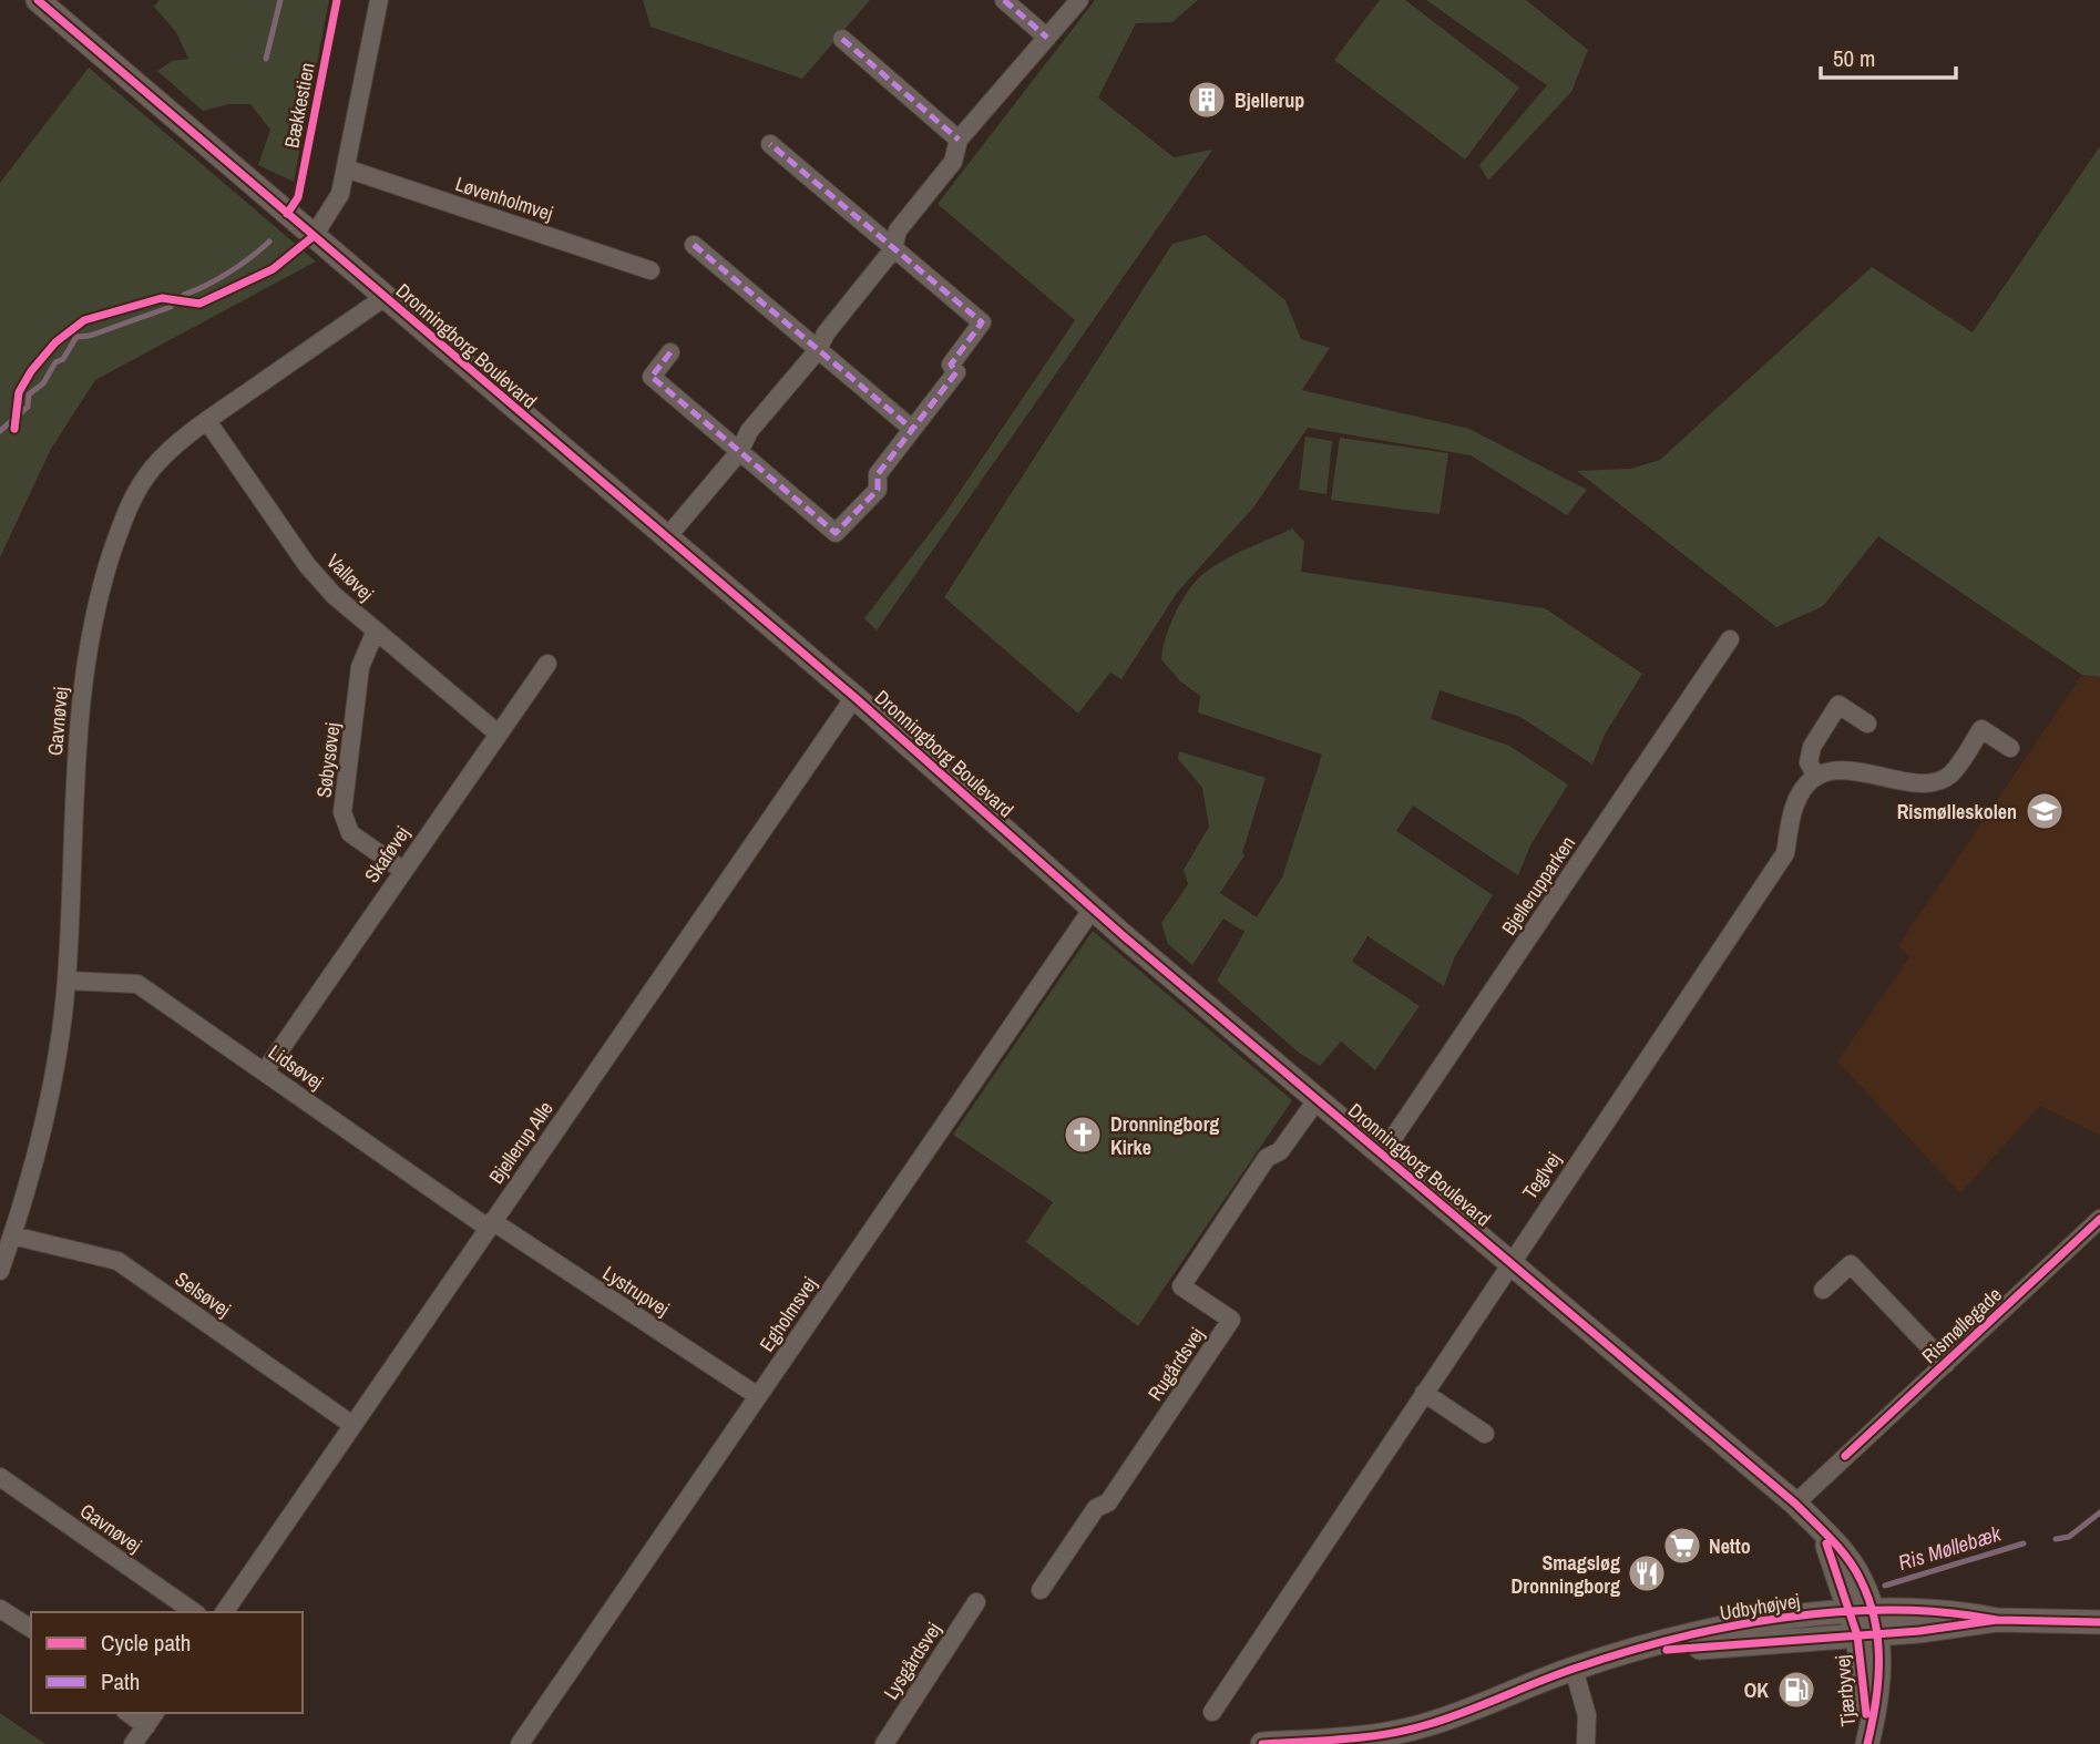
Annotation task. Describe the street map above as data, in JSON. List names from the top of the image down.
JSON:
{
  "streets": {
    "street": [
      "Løvenholmvej",
      "Dronningborg Boulevard",
      "Valløvej",
      "Gavnøvej",
      "Søbysøvej",
      "Skaføvej",
      "Bjellerupparken",
      "Lidsøvej",
      "Bjellerup Alle",
      "Teglvej",
      "Lystrupvej",
      "Selsøvej",
      "Egholmsvej",
      "Rismøllegade",
      "Rugårdsvej",
      "Udbyhøjvej",
      "Lysgårdsvej"
    ],
    "cycle path": ["Bækkestien", "Tjærbyvej"]
  },
  "crossings": [
    ["Dronningborg Boulevard", "Gavnøvej"],
    ["Dronningborg Boulevard", "Bjellerupparken"],
    ["Dronningborg Boulevard", "Bjellerup Alle"],
    ["Dronningborg Boulevard", "Teglvej"],
    ["Dronningborg Boulevard", "Egholmsvej"],
    ["Dronningborg Boulevard", "Rismøllegade"],
    ["Dronningborg Boulevard", "Rugårdsvej"],
    ["Dronningborg Boulevard", "Udbyhøjvej"],
    ["Valløvej", "Gavnøvej"],
    ["Valløvej", "Søbysøvej"],
    ["Valløvej", "Skaføvej"],
    ["Gavnøvej", "Lidsøvej"],
    ["Gavnøvej", "Selsøvej"],
    ["Søbysøvej", "Skaføvej"],
    ["Skaføvej", "Lidsøvej"],
    ["Lidsøvej", "Bjellerup Alle"],
    ["Lidsøvej", "Lystrupvej"],
    ["Bjellerup Alle", "Lystrupvej"],
    ["Bjellerup Alle", "Selsøvej"],
    ["Lystrupvej", "Egholmsvej"]
  ],
  "water": ["Ris Møllebæk"],
  "places": {
    "building": ["Bjellerup"],
    "school or university": ["Rismølleskolen"],
    "church": ["Dronningborg Kirke"],
    "supermarket": ["Netto"],
    "restaurant": ["Smagsløg Dronningborg"],
    "fuel station": ["OK"]
  },
  "legend": ["Cycle path", "Path"],
  "scale_bar": "50 m"
}
